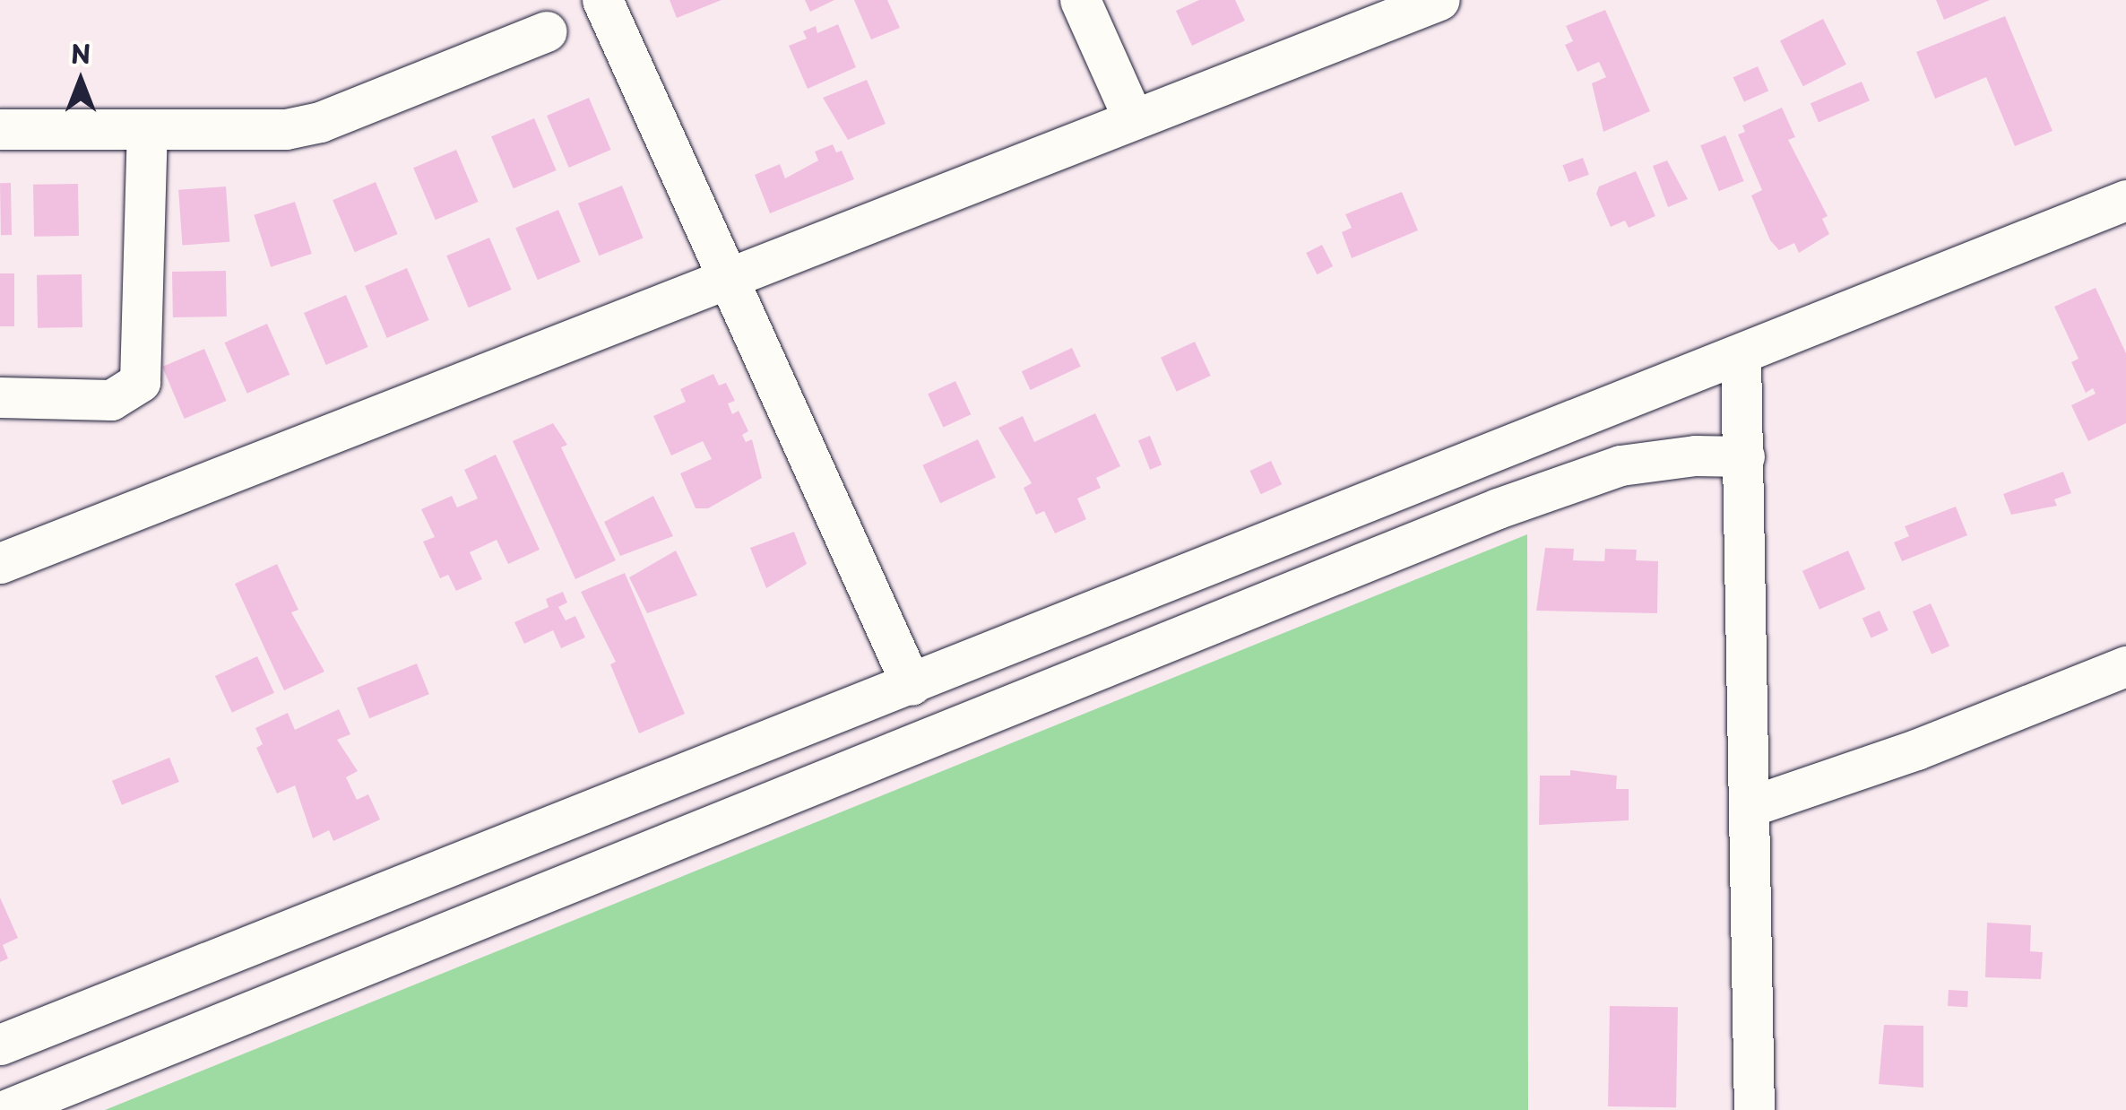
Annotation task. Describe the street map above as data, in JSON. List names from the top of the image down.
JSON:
{
  "north": "top"
}
